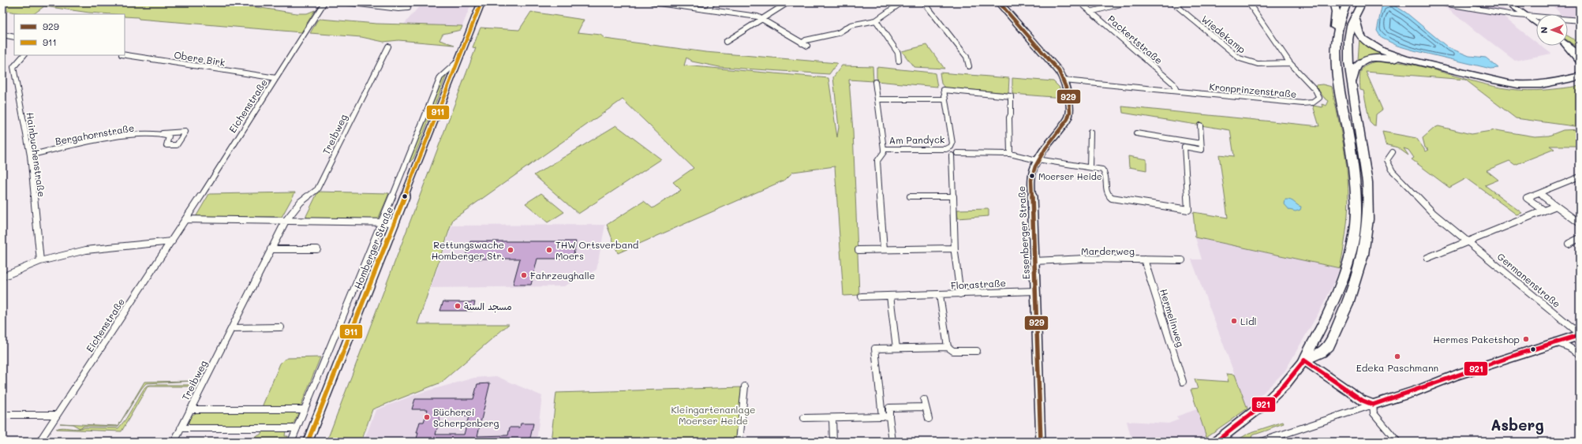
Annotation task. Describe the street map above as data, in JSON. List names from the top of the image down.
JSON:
{
  "streets": {
    "street": [
      "Wiedekamp",
      "Packertstraße",
      "Obere Birk",
      "Kronprinzenstraße",
      "Eichenstraße",
      "Bergahornstraße",
      "Treibweg",
      "Am Pandyck",
      "Hainbuchenstraße",
      "Essenberger Straße",
      "Homberger Straße",
      "Marderweg",
      "Germanenstraße",
      "Florastraße",
      "Hermelinweg"
    ]
  },
  "crossings": [
    ["Wiedekamp", "Kronprinzenstraße"],
    ["Packertstraße", "Kronprinzenstraße"],
    ["Obere Birk", "Eichenstraße"],
    ["Kronprinzenstraße", "Essenberger Straße"],
    ["Bergahornstraße", "Hainbuchenstraße"],
    ["Essenberger Straße", "Marderweg"],
    ["Essenberger Straße", "Florastraße"],
    ["Marderweg", "Hermelinweg"]
  ],
  "districts": ["Asberg"],
  "parks": ["Kleingartenanlage Moerser Heide"],
  "places": [
    "Moerser Heide",
    "Rettungswache Homberger Str.",
    "THW Ortsverband Moers",
    "Fahrzeughalle",
    "مسجد السنة",
    "Lidl",
    "Hermes Paketshop",
    "Edeka Paschmann",
    "Bücherei Scherpenberg"
  ],
  "lines": ["transit line 929", "transit line 911", "transit line 921"],
  "legend": ["929", "911"],
  "north": "left"
}
